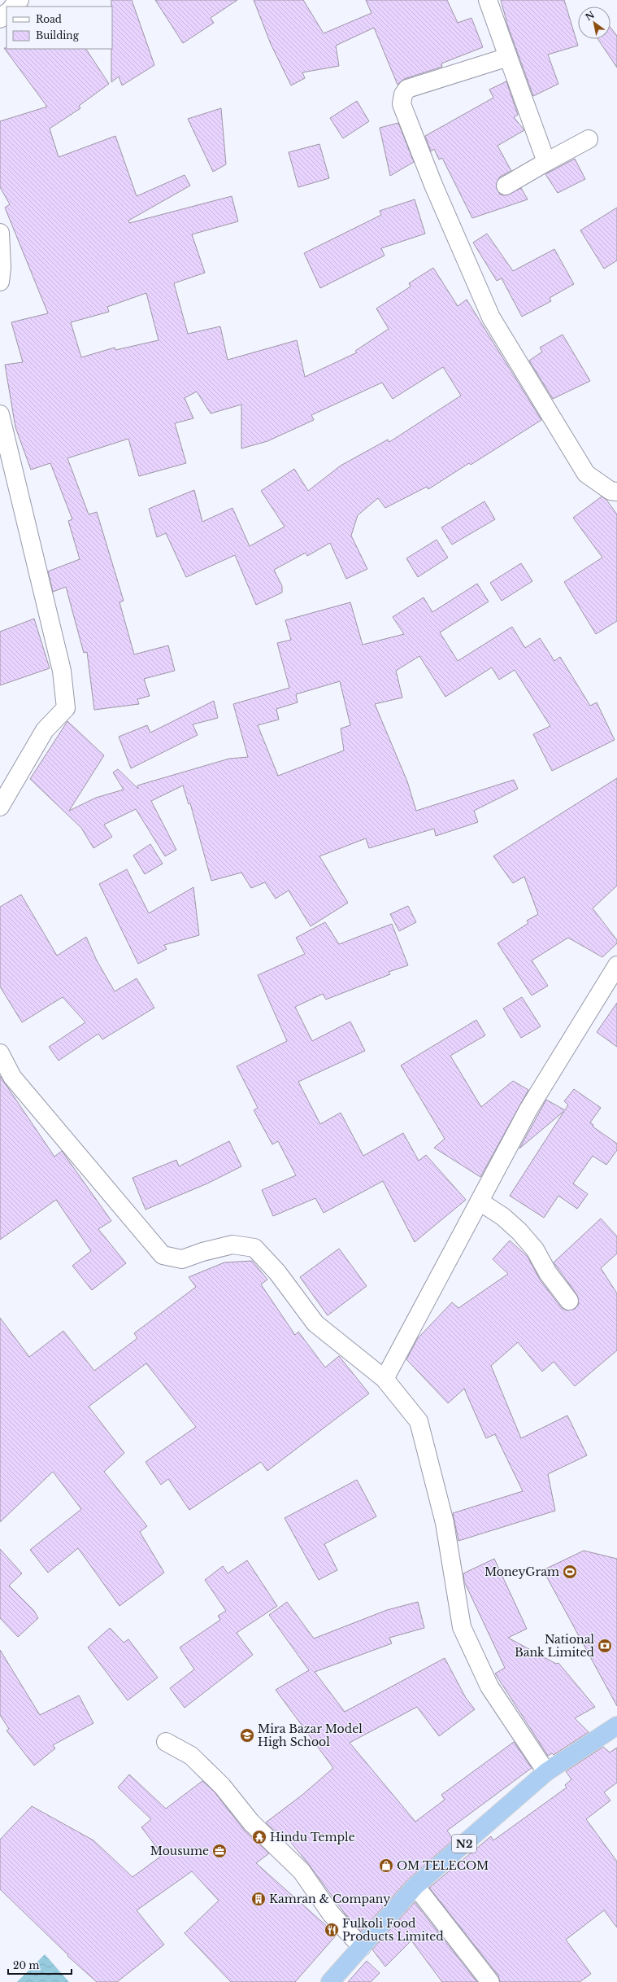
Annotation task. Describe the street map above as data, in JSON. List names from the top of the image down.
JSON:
{
  "streets": {
    "highway": ["N2"]
  },
  "places": {
    "sports": ["MoneyGram"],
    "bank": ["National Bank Limited"],
    "school or university": ["Mira Bazar Model High School"],
    "temple": ["Hindu Temple"],
    "office": ["Mousume"],
    "shop": ["OM TELECOM"],
    "building": ["Kamran & Company"],
    "restaurant": ["Fulkoli Food Products Limited"]
  },
  "legend": ["Road", "Building"],
  "scale_bar": "20 m",
  "north": "top left"
}
